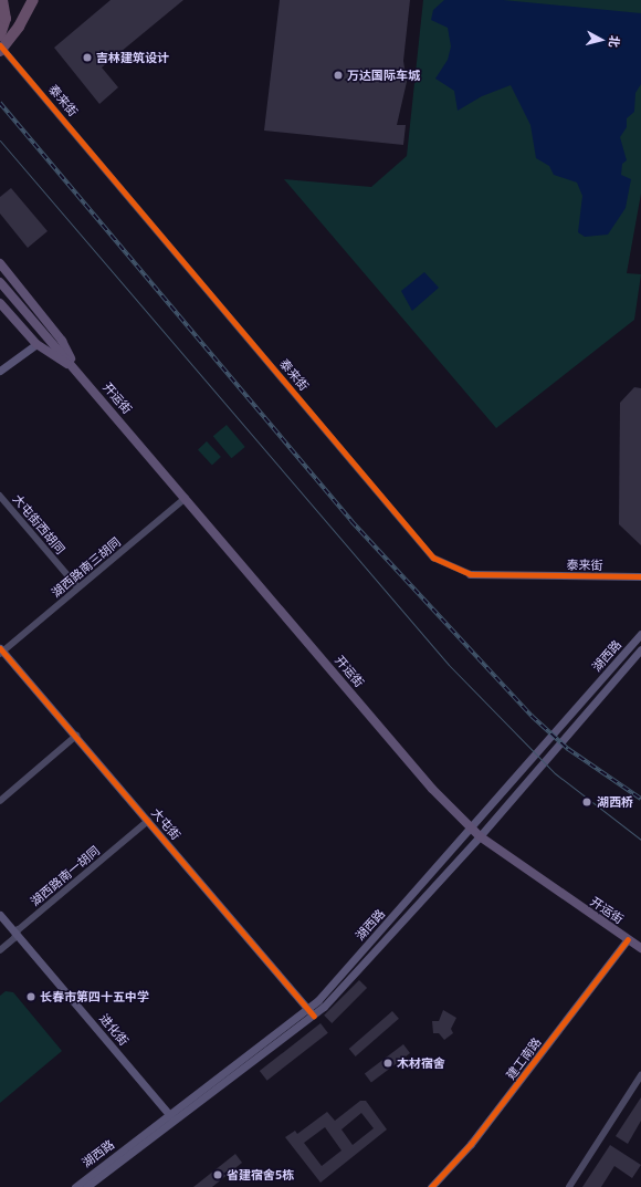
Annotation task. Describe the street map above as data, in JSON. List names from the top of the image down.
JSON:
{
  "streets": {
    "main road": [
      "泰来街",
      "开运街",
      "湖西路",
      "大屯街",
      "进化街",
      "建工南路"
    ],
    "street": ["大屯街西胡同", "湖西路南三胡同", "湖西路南一胡同"]
  },
  "crossings": [
    ["开运街", "湖西路南三胡同"],
    ["开运街", "湖西路"],
    ["开运街", "建工南路"],
    ["大屯街西胡同", "湖西路南三胡同"],
    ["湖西路南三胡同", "大屯街"],
    ["湖西路", "大屯街"],
    ["湖西路", "进化街"],
    ["大屯街", "湖西路南一胡同"],
    ["湖西路南一胡同", "进化街"]
  ],
  "places": [
    "吉林建筑设计",
    "万达国际车城",
    "湖西桥",
    "长春市第四十五中学",
    "木材宿舍",
    "省建宿舍5栋"
  ],
  "north": "right"
}
